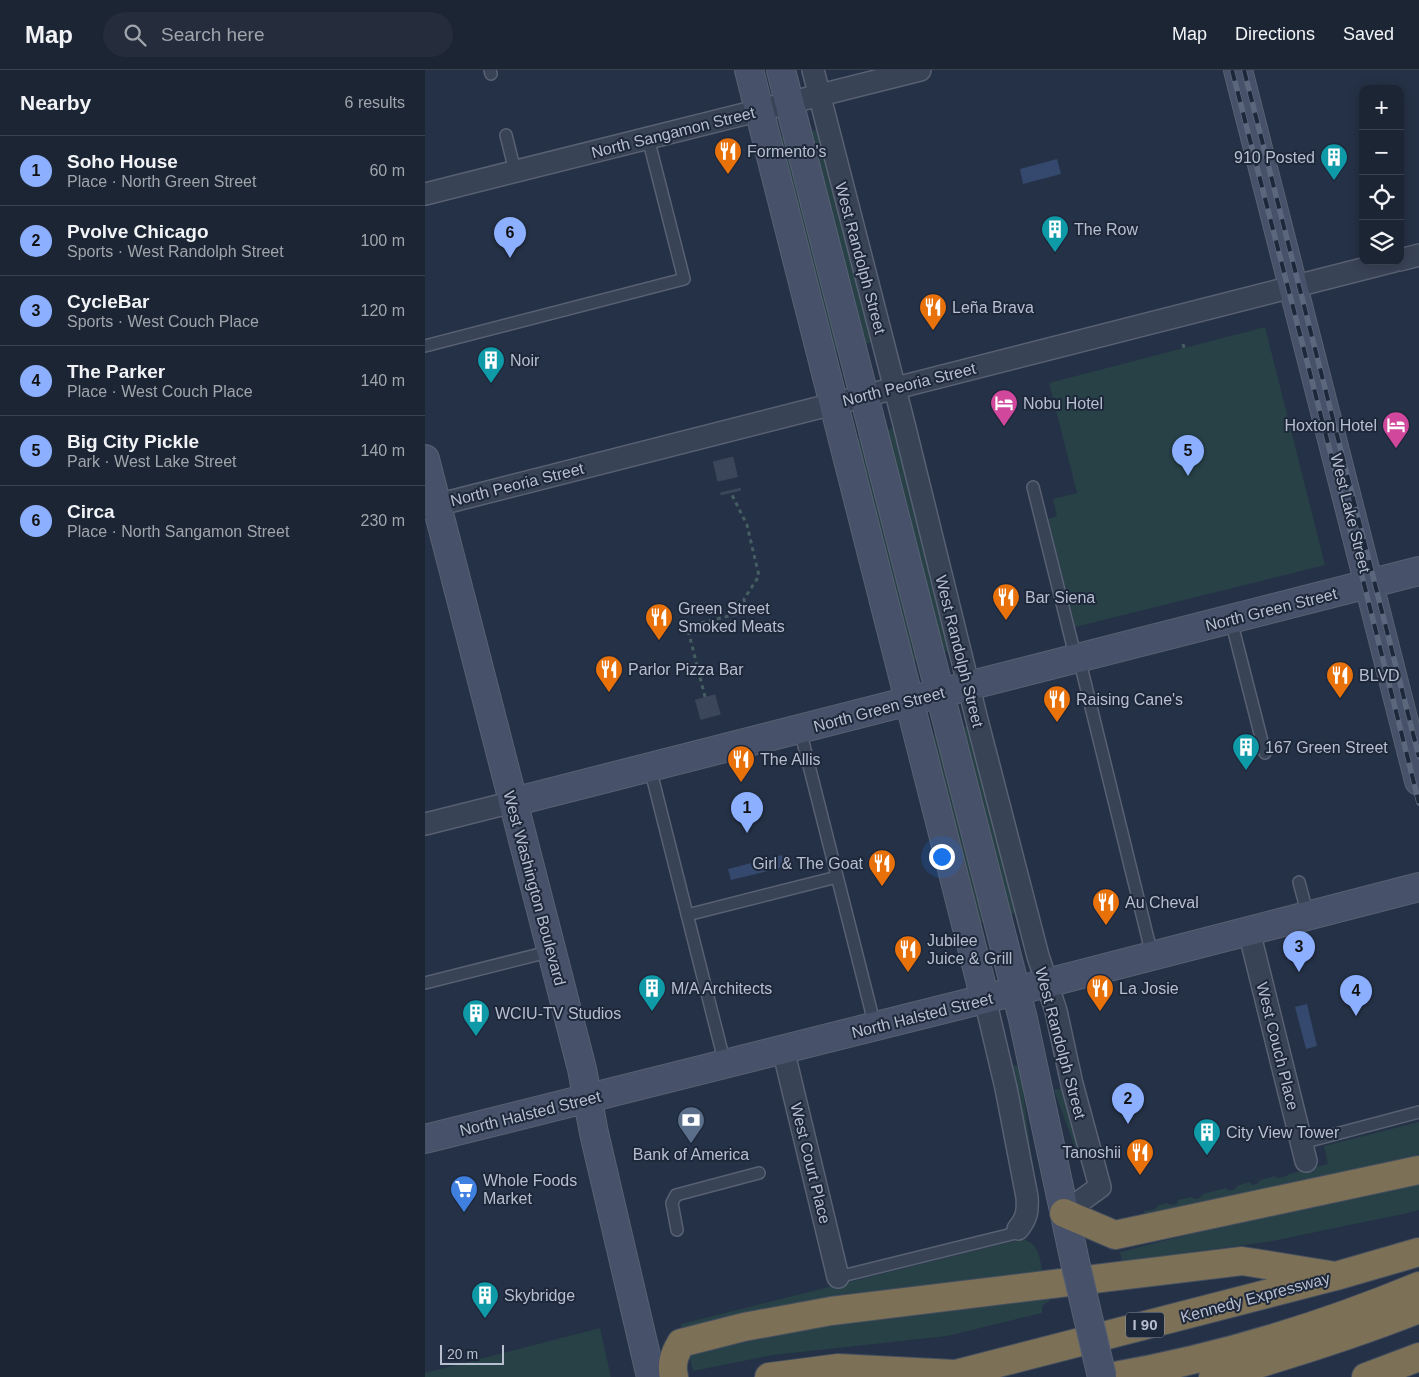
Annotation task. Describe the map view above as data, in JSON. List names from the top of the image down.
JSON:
{
  "streets": {
    "highway": ["Kennedy Expressway", "I 90"],
    "main road": [
      "West Randolph Street",
      "West Lake Street",
      "North Green Street",
      "West Washington Boulevard",
      "North Halsted Street"
    ],
    "street": [
      "North Sangamon Street",
      "North Peoria Street",
      "West Couch Place",
      "West Court Place"
    ]
  },
  "crossings": [
    ["North Sangamon Street", "West Randolph Street"],
    ["West Randolph Street", "North Peoria Street"],
    ["West Randolph Street", "North Green Street"],
    ["West Randolph Street", "North Halsted Street"],
    ["North Peoria Street", "West Lake Street"],
    ["North Peoria Street", "West Washington Boulevard"],
    ["West Lake Street", "North Green Street"],
    ["North Green Street", "West Washington Boulevard"],
    ["West Washington Boulevard", "North Halsted Street"],
    ["North Halsted Street", "West Couch Place"],
    ["North Halsted Street", "West Court Place"]
  ],
  "places": {
    "restaurant": [
      "Formento's",
      "Leña Brava",
      "Bar Siena",
      "Green Street Smoked Meats",
      "Parlor Pizza Bar",
      "BLVD",
      "Raising Cane's",
      "The Allis",
      "Girl & The Goat",
      "Au Cheval",
      "Jubilee Juice & Grill",
      "La Josie",
      "Tanoshii"
    ],
    "building": [
      "910 Posted",
      "The Row",
      "Noir",
      "167 Green Street",
      "M/A Architects",
      "WCIU-TV Studios",
      "City View Tower",
      "Skybridge"
    ],
    "hotel": ["Nobu Hotel", "Hoxton Hotel"],
    "bank": ["Bank of America"],
    "supermarket": ["Whole Foods Market"]
  },
  "scale_bar": "20 m",
  "page": {
    "header": "Map",
    "search": "Search here",
    "nav": ["Map", "Directions", "Saved"],
    "heading": ["Nearby", "6 results"],
    "map_buttons": ["+", "−"],
    "list": [
      {
        "mark": "1",
        "name": "Soho House",
        "note": "Place · North Green Street",
        "value": "60 m"
      },
      {
        "mark": "2",
        "name": "Pvolve Chicago",
        "note": "Sports · West Randolph Street",
        "value": "100 m"
      },
      {
        "mark": "3",
        "name": "CycleBar",
        "note": "Sports · West Couch Place",
        "value": "120 m"
      },
      {
        "mark": "4",
        "name": "The Parker",
        "note": "Place · West Couch Place",
        "value": "140 m"
      },
      {
        "mark": "5",
        "name": "Big City Pickle",
        "note": "Park · West Lake Street",
        "value": "140 m"
      },
      {
        "mark": "6",
        "name": "Circa",
        "note": "Place · North Sangamon Street",
        "value": "230 m"
      }
    ],
    "pins": [
      "6",
      "5",
      "1",
      "3",
      "4",
      "2"
    ],
    "scale": "20 m"
  }
}
